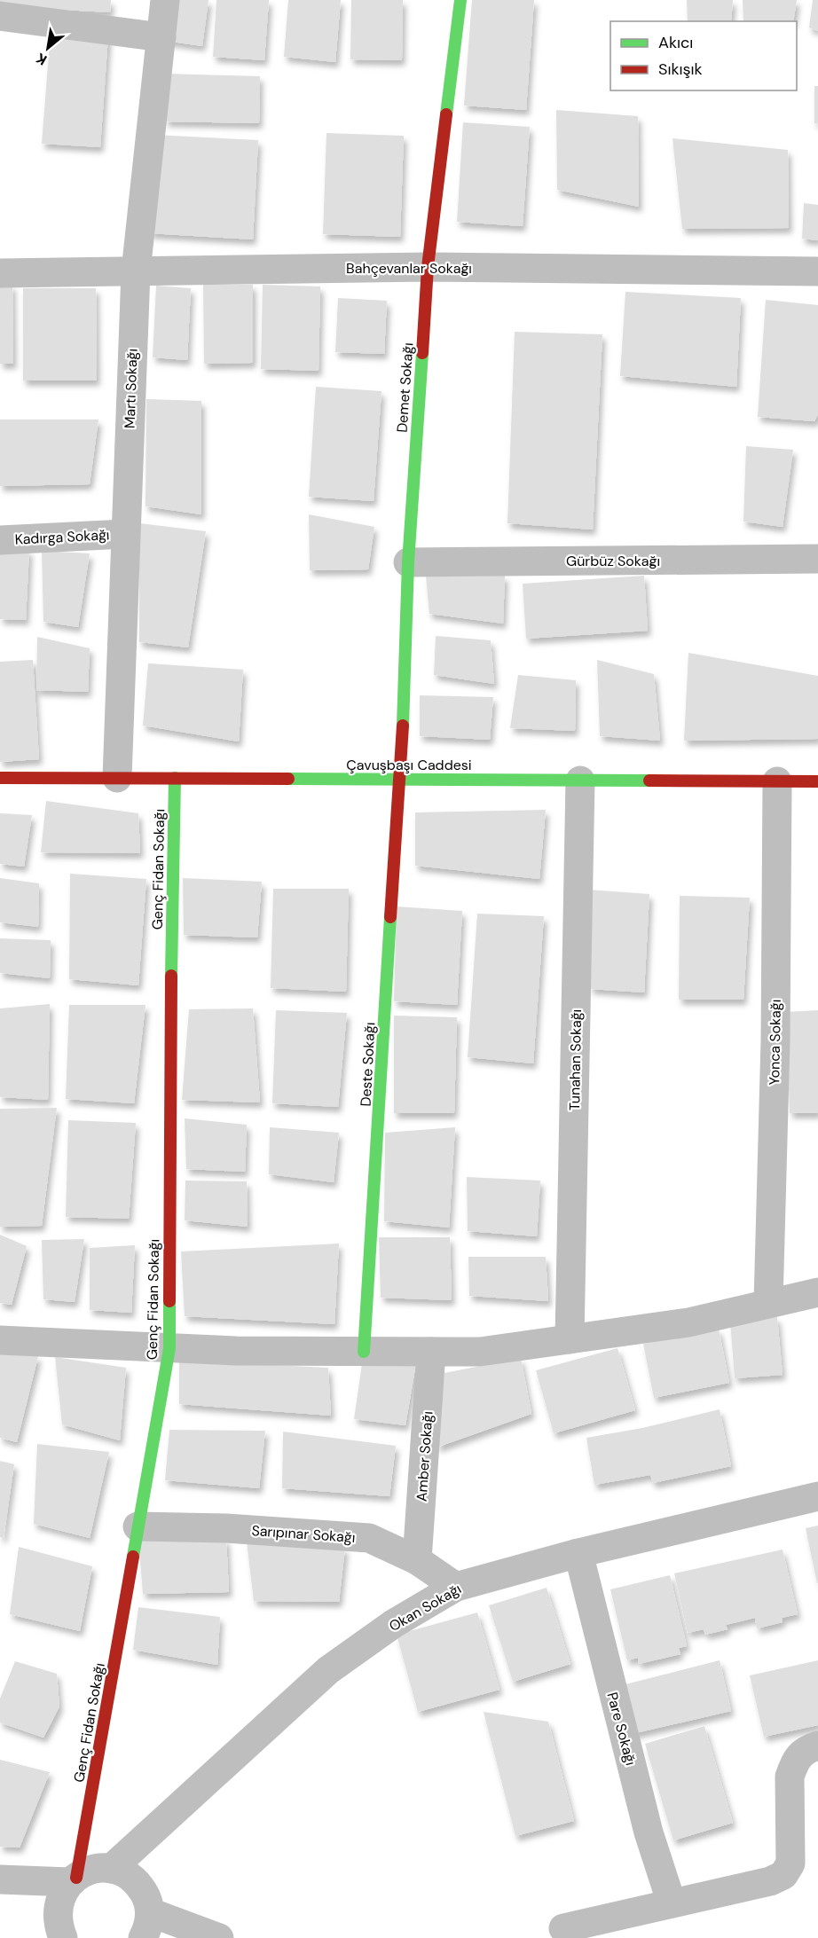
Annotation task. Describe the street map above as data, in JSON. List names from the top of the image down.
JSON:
{
  "streets": {
    "street": [
      "Bahçevanlar Sokağı",
      "Demet Sokağı",
      "Martı Sokağı",
      "Kadırga Sokağı",
      "Gürbüz Sokağı",
      "Çavuşbaşı Caddesi",
      "Genç Fidan Sokağı",
      "Yonca Sokağı",
      "Tunahan Sokağı",
      "Deste Sokağı",
      "Amber Sokağı",
      "Sarıpınar Sokağı",
      "Okan Sokağı",
      "Pare Sokağı"
    ]
  },
  "crossings": [
    ["Bahçevanlar Sokağı", "Demet Sokağı"],
    ["Bahçevanlar Sokağı", "Martı Sokağı"],
    ["Demet Sokağı", "Gürbüz Sokağı"],
    ["Demet Sokağı", "Çavuşbaşı Caddesi"],
    ["Demet Sokağı", "Deste Sokağı"],
    ["Martı Sokağı", "Kadırga Sokağı"],
    ["Martı Sokağı", "Çavuşbaşı Caddesi"],
    ["Çavuşbaşı Caddesi", "Genç Fidan Sokağı"],
    ["Çavuşbaşı Caddesi", "Yonca Sokağı"],
    ["Çavuşbaşı Caddesi", "Tunahan Sokağı"],
    ["Çavuşbaşı Caddesi", "Deste Sokağı"],
    ["Genç Fidan Sokağı", "Sarıpınar Sokağı"],
    ["Amber Sokağı", "Sarıpınar Sokağı"],
    ["Sarıpınar Sokağı", "Okan Sokağı"],
    ["Okan Sokağı", "Pare Sokağı"]
  ],
  "legend": ["Akıcı", "Sıkışık"],
  "north": "bottom left"
}
